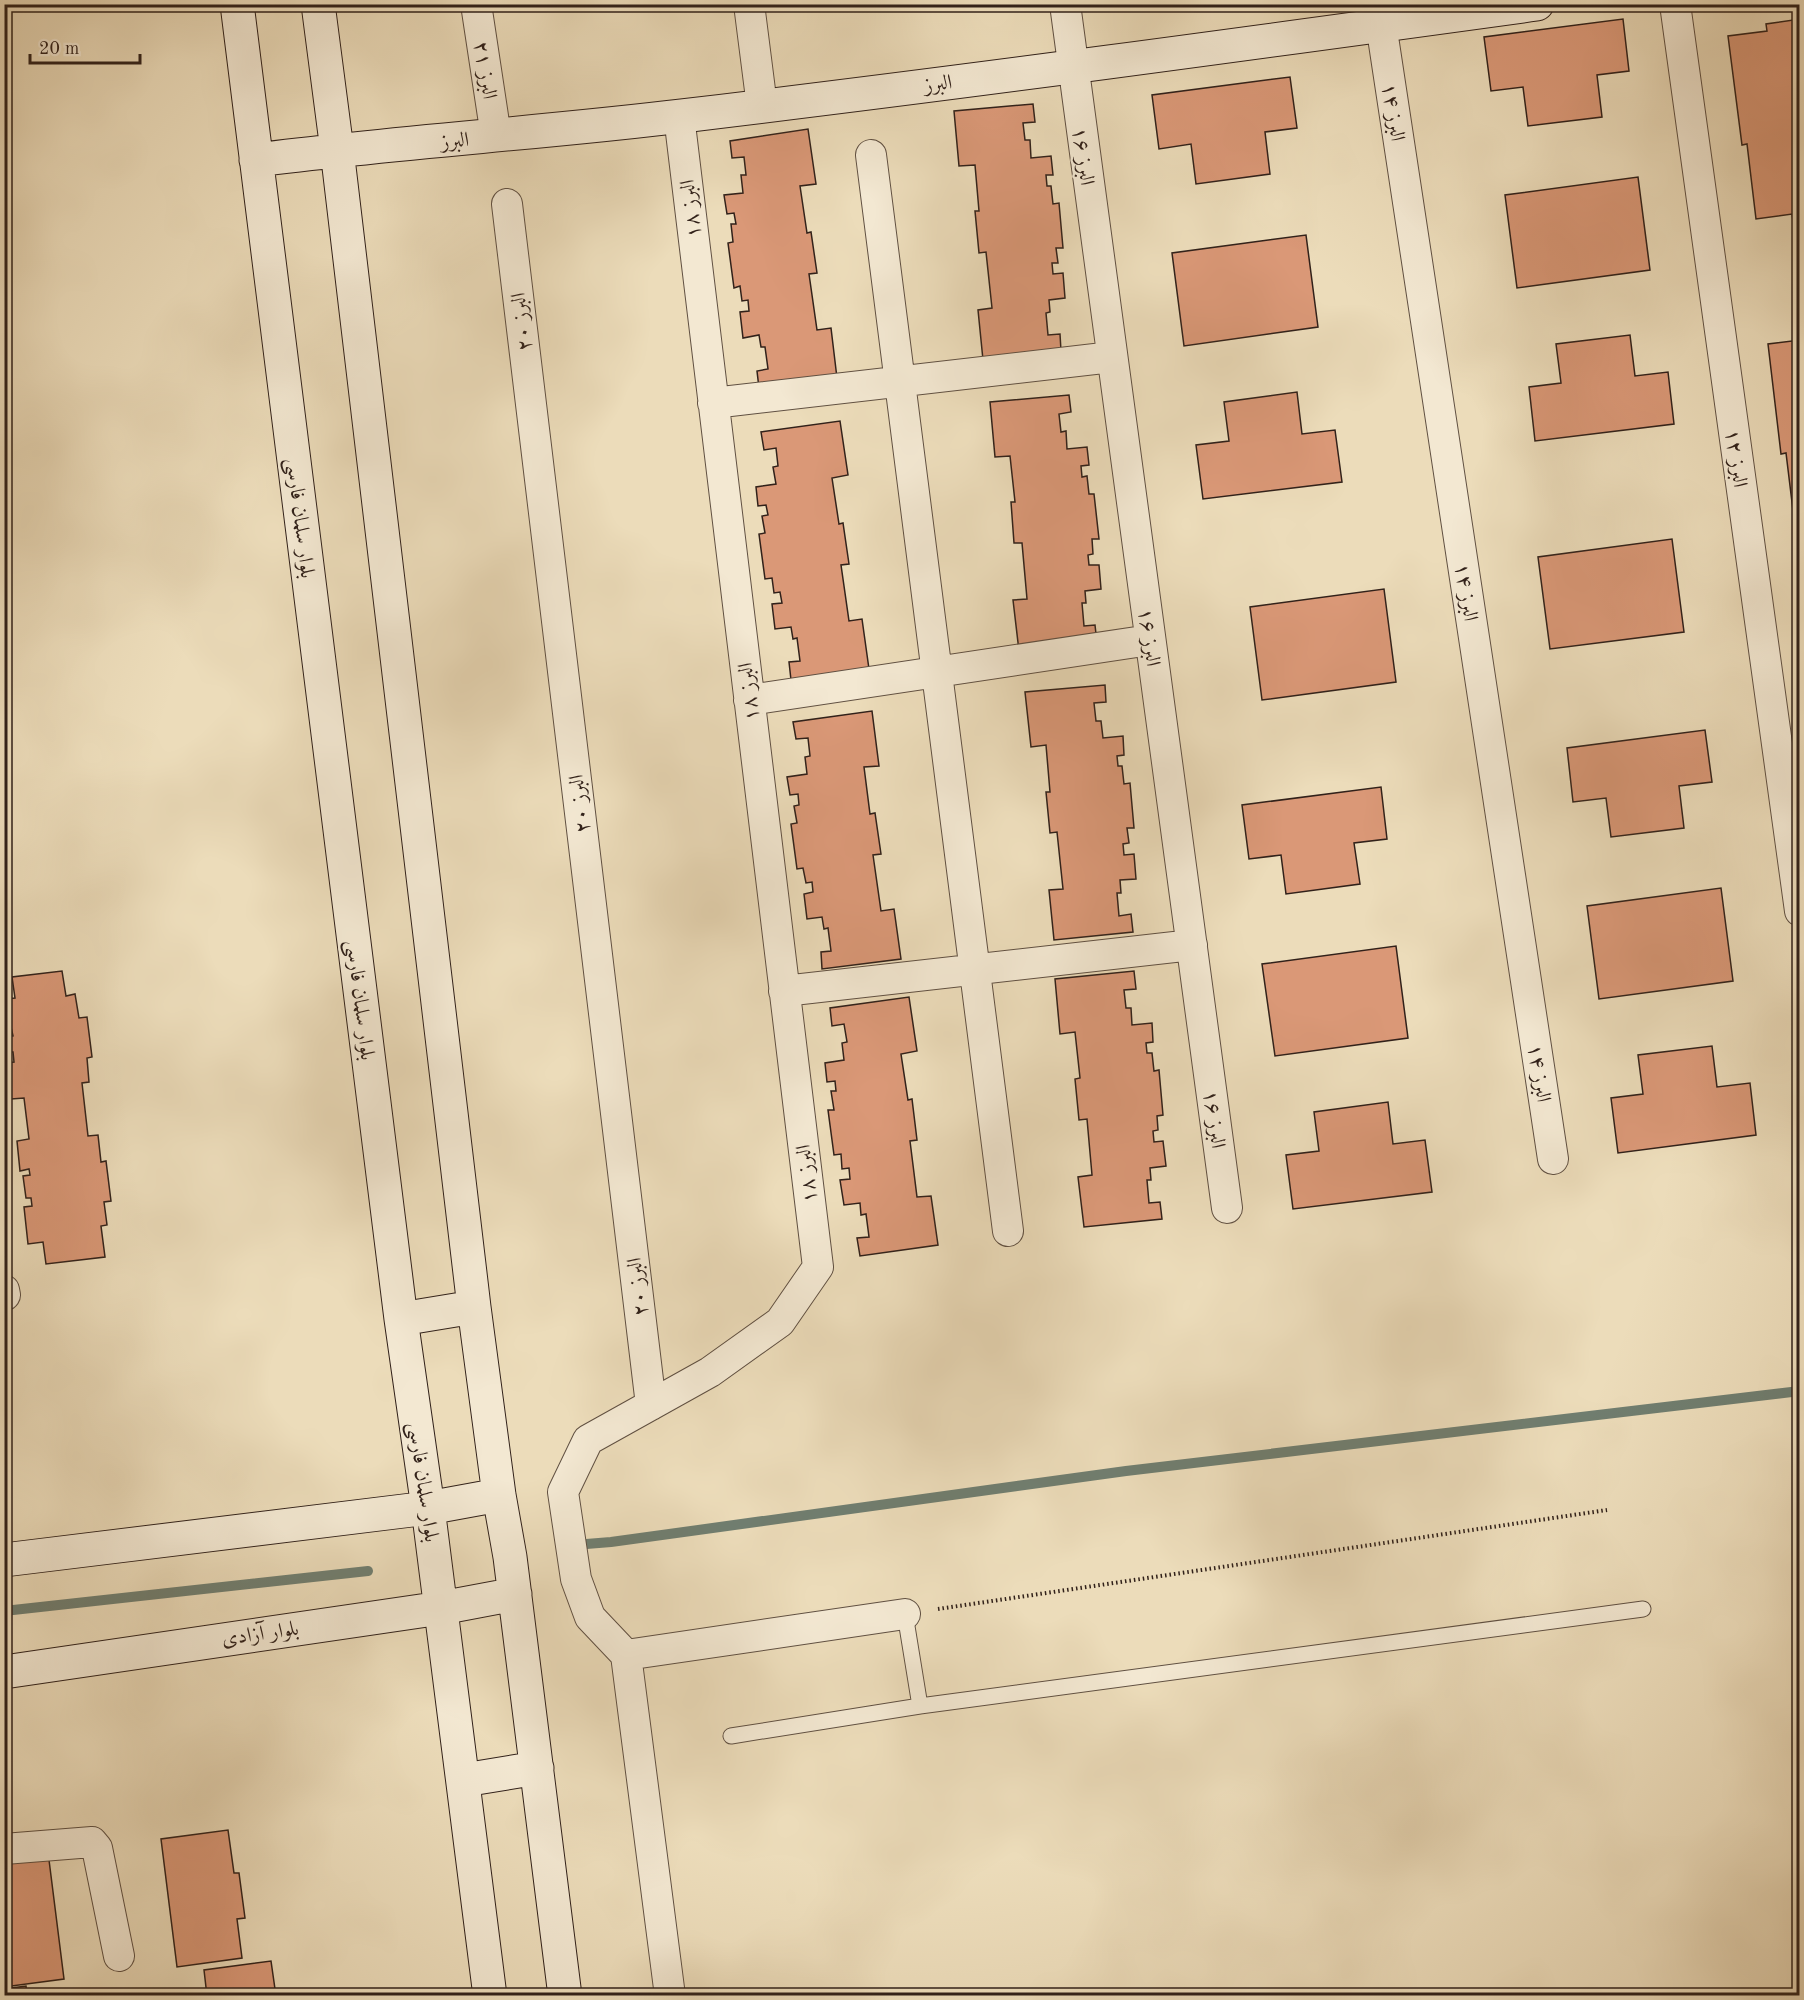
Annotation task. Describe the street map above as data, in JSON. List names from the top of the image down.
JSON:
{
  "streets": {
    "main road": ["البرز", "بلوار سلمان فارسی", "بلوار آزادی"],
    "street": [
      "البرز ۲۱",
      "البرز ۱۴",
      "البرز ۱۶",
      "البرز ۱۸",
      "البرز ۲۰",
      "البرز ۱۲"
    ]
  },
  "crossings": [
    ["البرز ۲۱", "البرز"],
    ["البرز", "البرز ۱۴"],
    ["البرز", "البرز ۱۶"],
    ["البرز", "البرز ۱۸"],
    ["البرز", "بلوار سلمان فارسی"],
    ["البرز ۱۸", "البرز ۲۰"],
    ["بلوار سلمان فارسی", "بلوار آزادی"]
  ],
  "scale_bar": "20 m"
}
